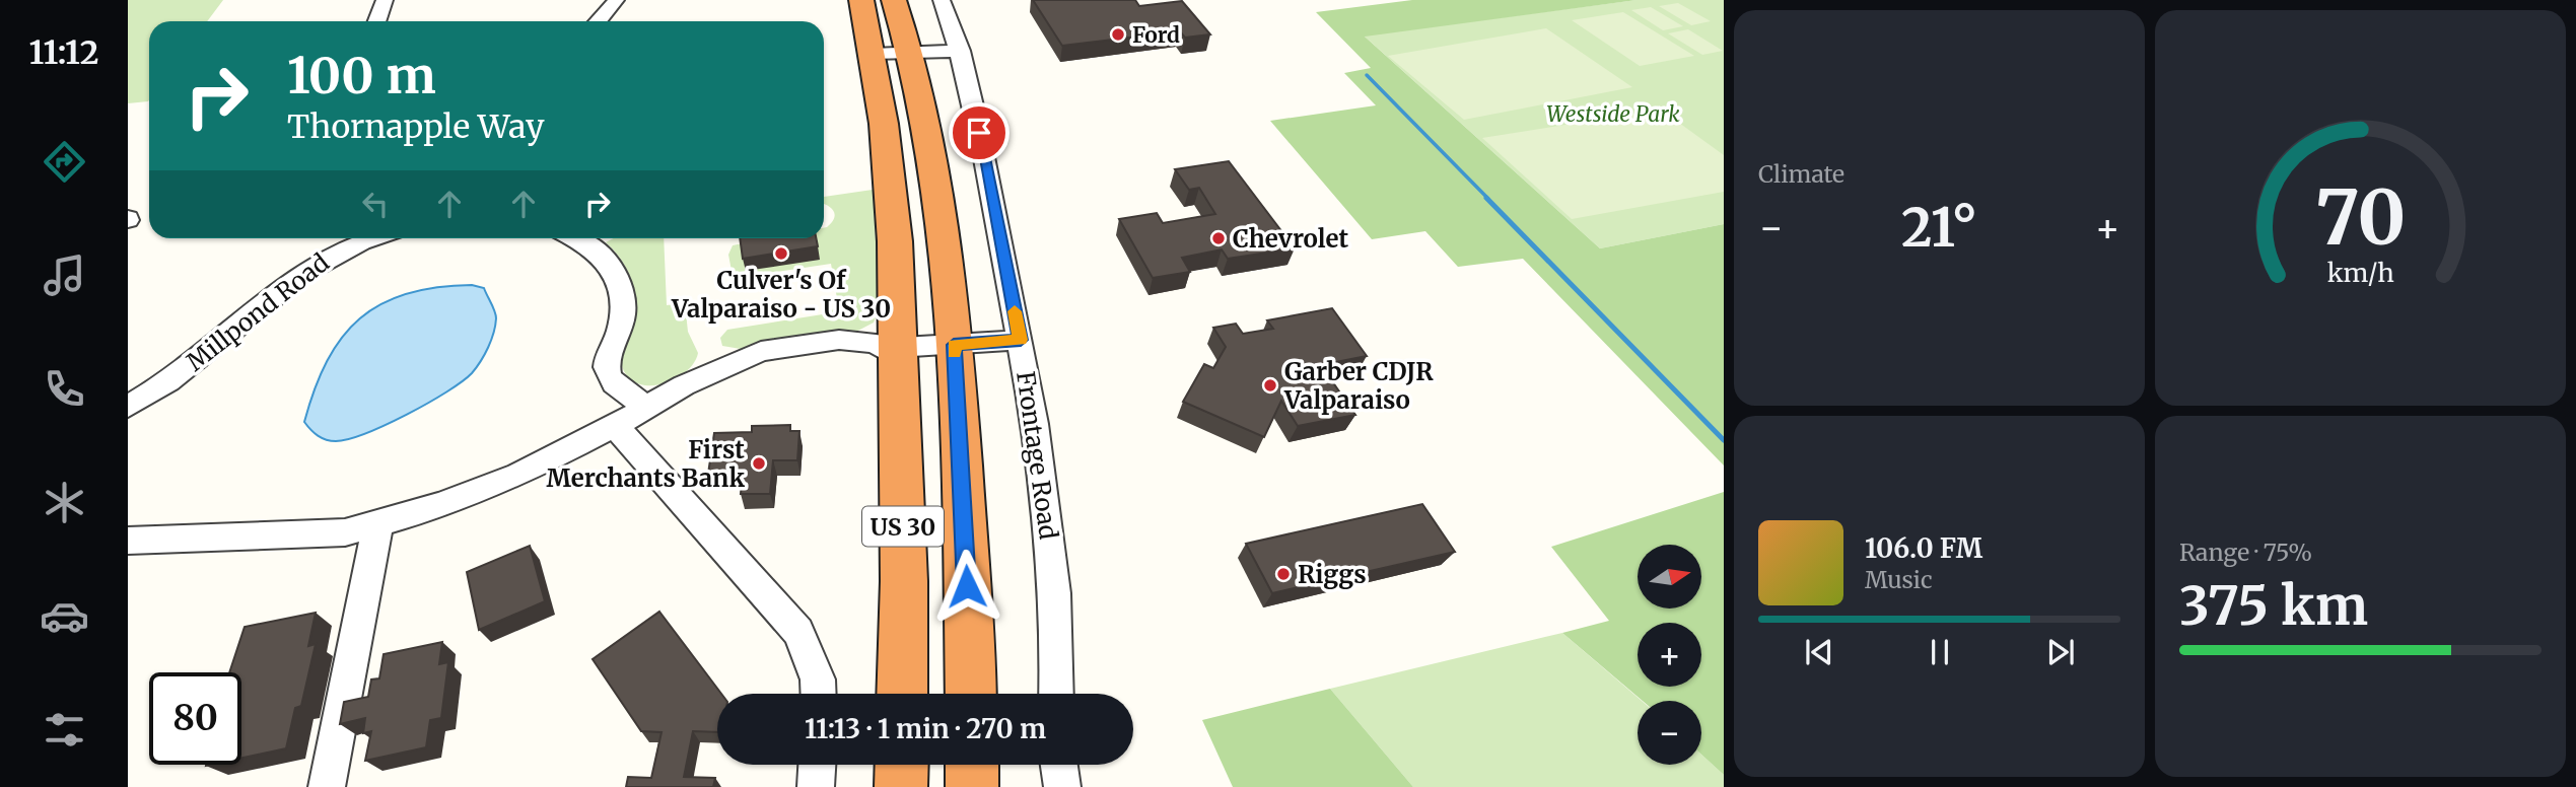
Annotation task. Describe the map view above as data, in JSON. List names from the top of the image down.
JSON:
{
  "streets": {
    "highway": ["US 30"],
    "street": ["Millpond Road", "Frontage Road"]
  },
  "parks": ["Westside Park"],
  "places": [
    "Ford",
    "Chevrolet",
    "Culver's Of Valparaiso - US 30",
    "Garber CDJR Valparaiso",
    "First Merchants Bank",
    "Riggs"
  ],
  "north": "right",
  "page": {
    "tabs": "11:12",
    "tile": [
      "Climate",
      ["Range · 75%", "375 km"]
    ],
    "turn": ["100 m", "Thornapple Way"],
    "heat": ["−", "21°", "+"],
    "song": ["106.0 FM", "Music"],
    "map_buttons": ["+", "−"],
    "limit": "80",
    "trip": "11:13 · 1 min · 270 m",
    "gauge": ["70", "km/h"]
  }
}
